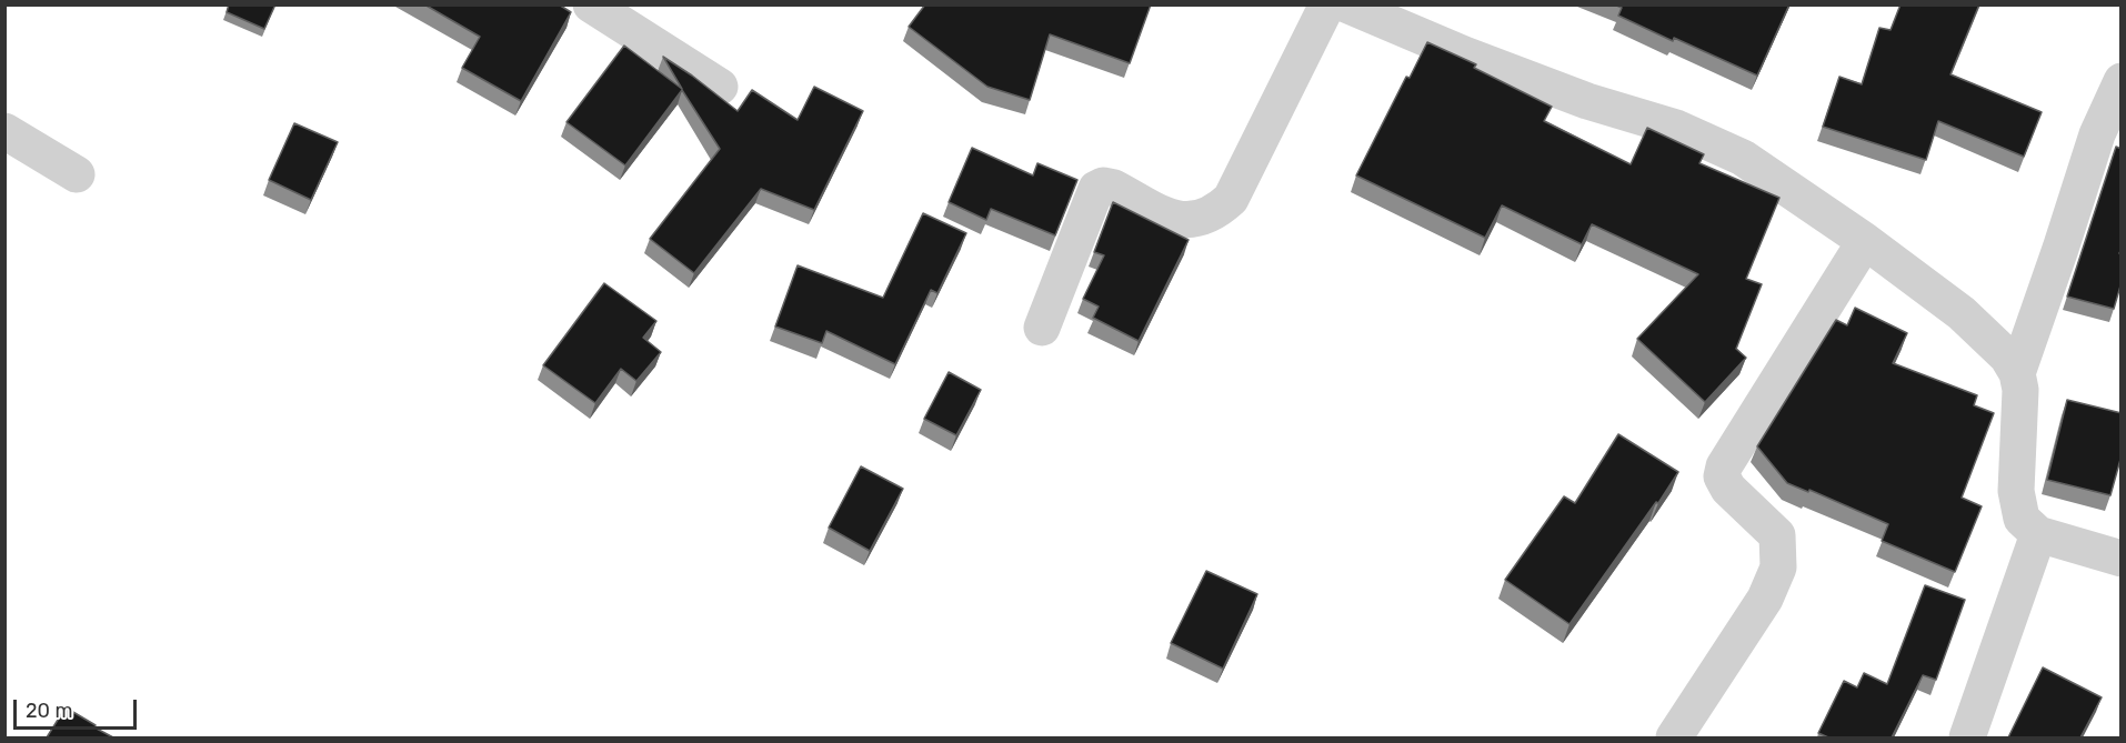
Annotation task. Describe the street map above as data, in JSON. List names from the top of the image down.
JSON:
{
  "scale_bar": "20 m"
}
